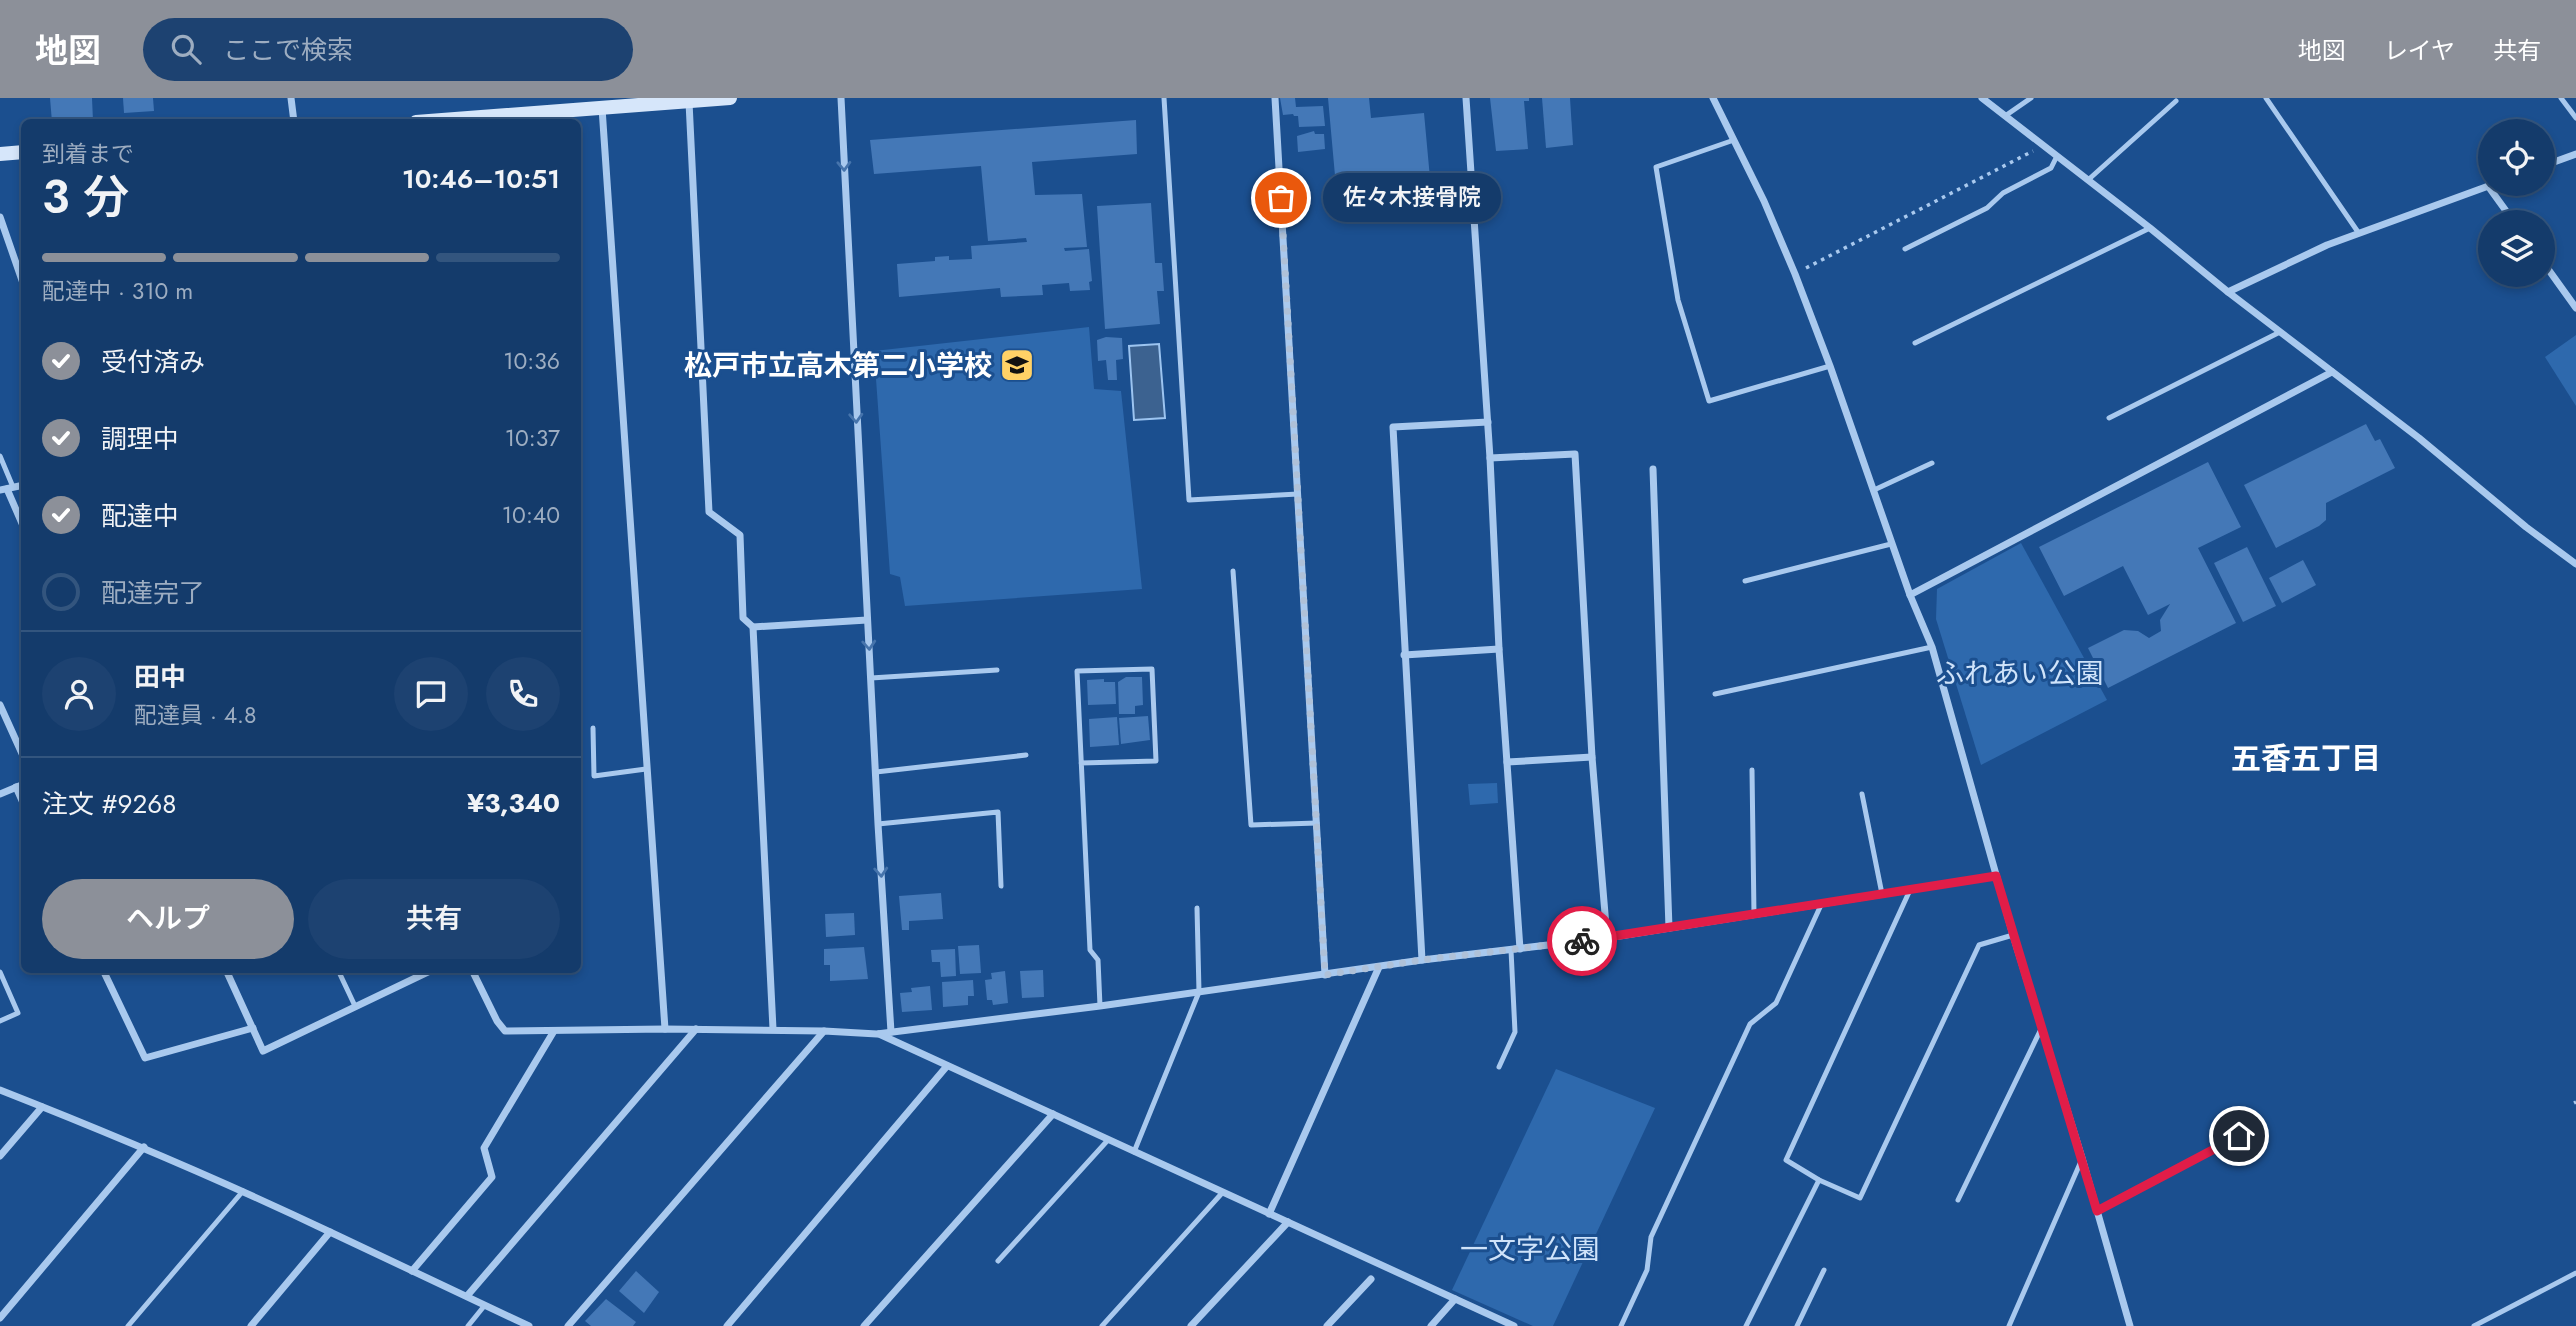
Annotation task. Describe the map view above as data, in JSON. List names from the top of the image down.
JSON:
{
  "districts": ["五香五丁目"],
  "parks": ["ふれあい公園", "一文字公園"],
  "places": {
    "other": ["佐々木接骨院"],
    "school or university": ["松戸市立高木第二小学校"]
  },
  "page": {
    "header": "地図",
    "search": "ここで検索",
    "nav": ["地図", "レイヤ", "共有"],
    "heading": ["3 分", "到着まで", "10:46–10:51"],
    "panel": [
      "田中",
      "配達員 · 4.8",
      "注文 #9268",
      "¥3,340"
    ],
    "bubble": "佐々木接骨院",
    "bar": "配達中 · 310 m",
    "list": [
      ["受付済み", "10:36"],
      ["調理中", "10:37"],
      ["配達中", "10:40"],
      "配達完了"
    ],
    "buttons": ["ヘルプ", "共有"]
  }
}
